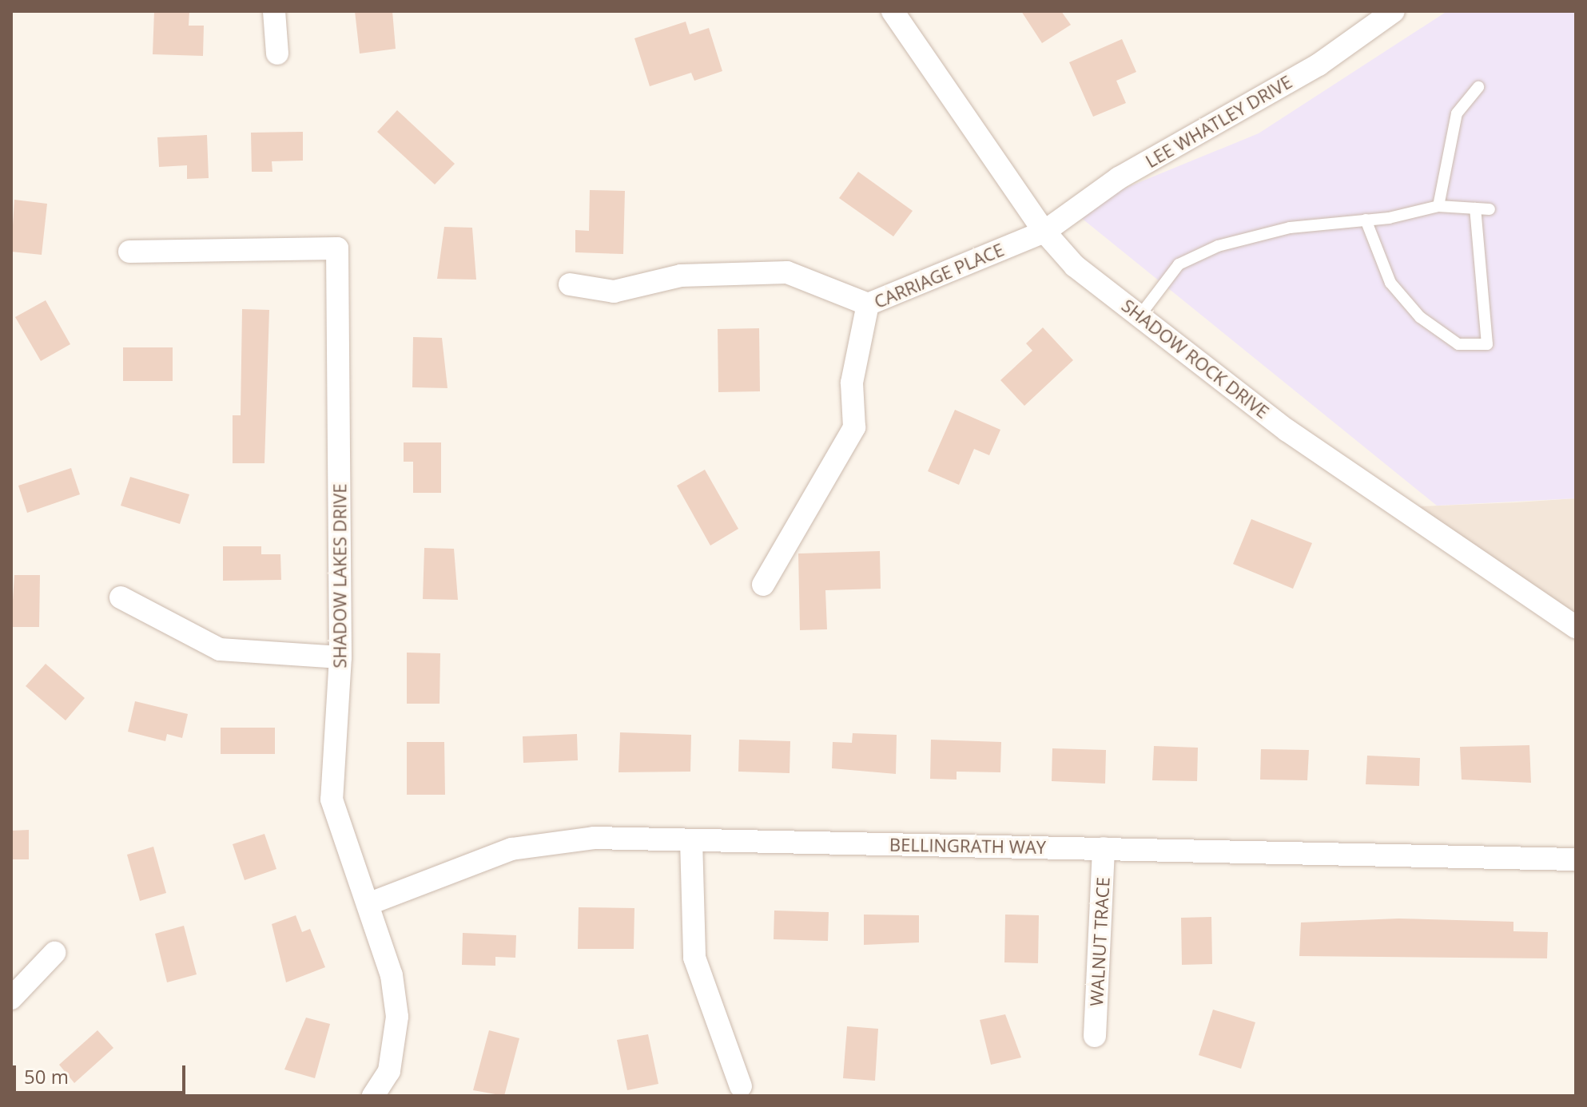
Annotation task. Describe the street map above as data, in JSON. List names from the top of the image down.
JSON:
{
  "streets": {
    "street": [
      "LEE WHATLEY DRIVE",
      "CARRIAGE PLACE",
      "SHADOW ROCK DRIVE",
      "SHADOW LAKES DRIVE",
      "BELLINGRATH WAY",
      "WALNUT TRACE"
    ]
  },
  "crossings": [
    ["LEE WHATLEY DRIVE", "CARRIAGE PLACE"],
    ["LEE WHATLEY DRIVE", "SHADOW ROCK DRIVE"],
    ["CARRIAGE PLACE", "SHADOW ROCK DRIVE"],
    ["SHADOW LAKES DRIVE", "BELLINGRATH WAY"],
    ["BELLINGRATH WAY", "WALNUT TRACE"]
  ],
  "scale_bar": "50 m"
}
